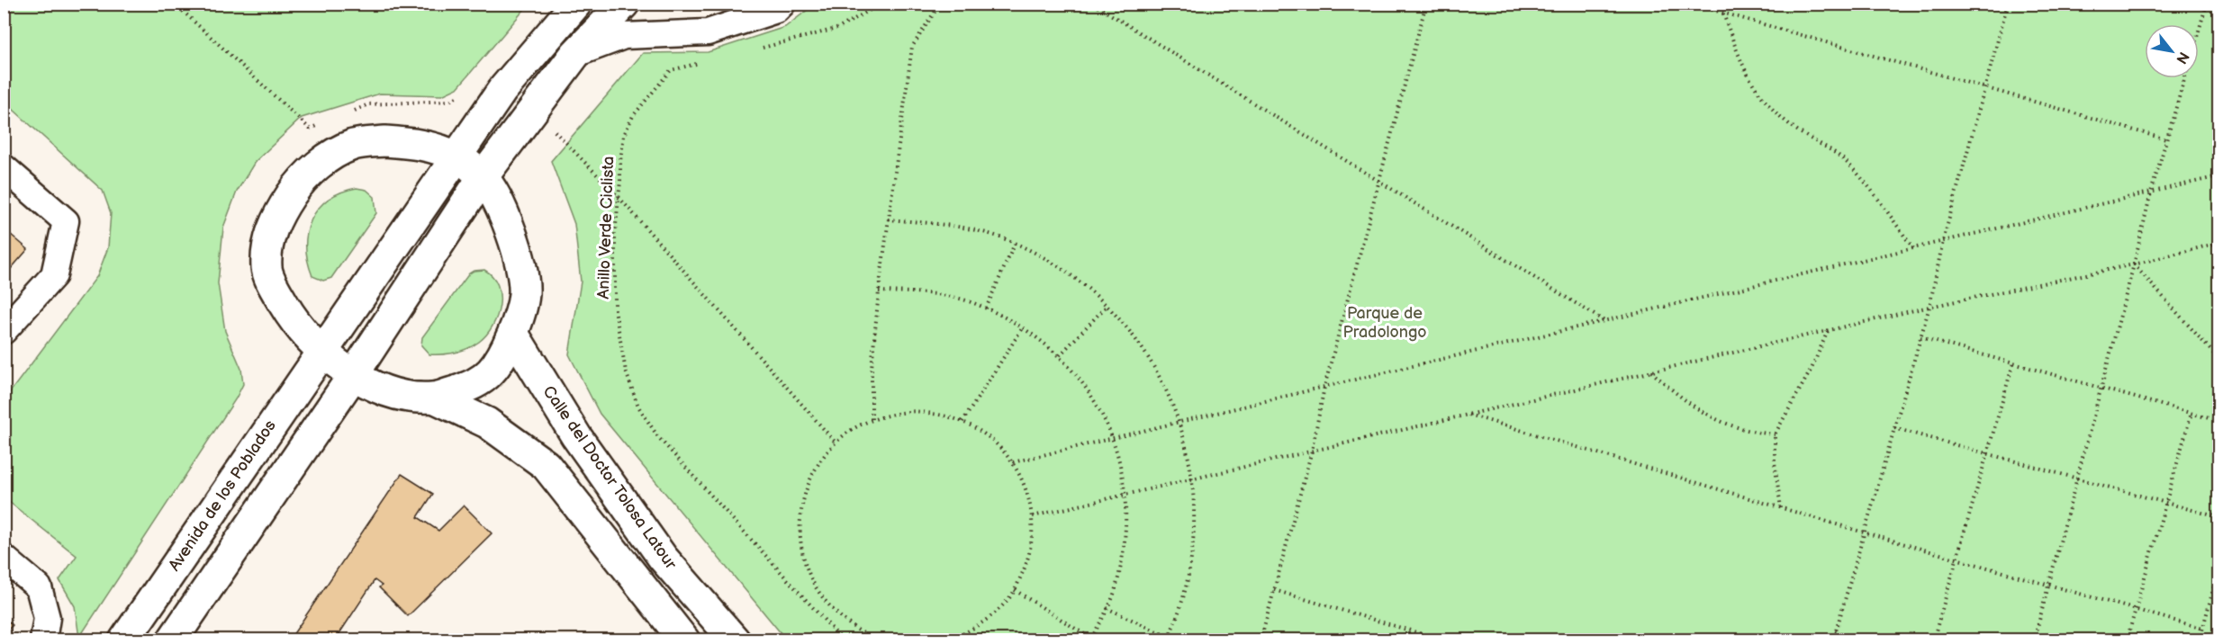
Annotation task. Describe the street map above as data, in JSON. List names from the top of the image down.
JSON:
{
  "streets": {
    "main road": ["Calle del Doctor Tolosa Latour", "Avenida de los Poblados"],
    "path": ["Anillo Verde Ciclista"]
  },
  "parks": ["Parque de Pradolongo"],
  "north": "bottom right"
}
